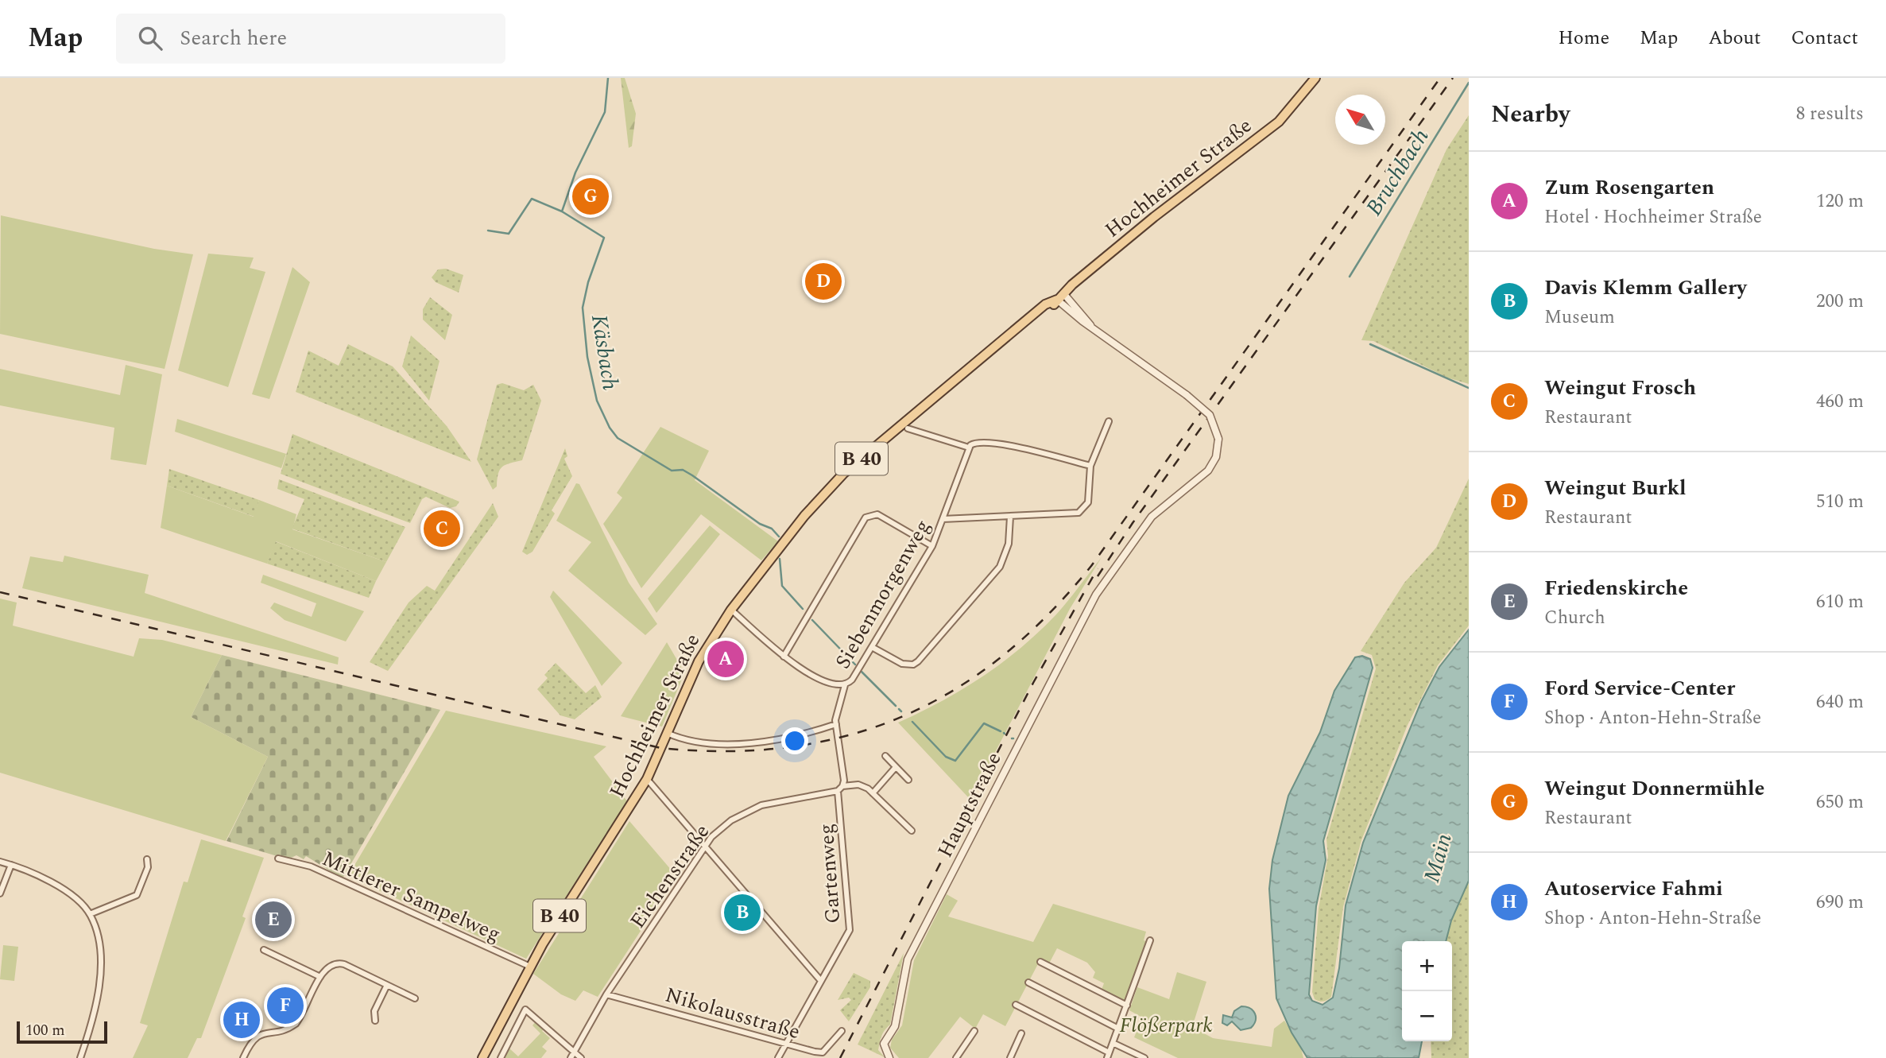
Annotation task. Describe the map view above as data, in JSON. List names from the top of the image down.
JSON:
{
  "streets": {
    "main road": ["Hochheimer Straße", "B 40"],
    "street": [
      "Siebenmorgenweg",
      "Hauptstraße",
      "Gartenweg",
      "Eichenstraße",
      "Mittlerer Sampelweg",
      "Nikolausstraße"
    ]
  },
  "crossings": [
    ["Hochheimer Straße", "Siebenmorgenweg"],
    ["Hochheimer Straße", "Hauptstraße"],
    ["Hochheimer Straße", "Mittlerer Sampelweg"],
    ["Gartenweg", "Eichenstraße"],
    ["Gartenweg", "Nikolausstraße"],
    ["Eichenstraße", "Nikolausstraße"]
  ],
  "water": ["Bruchbach", "Käsbach", "Main"],
  "parks": ["Flößerpark"],
  "scale_bar": "100 m",
  "north": "top left",
  "page": {
    "header": "Map",
    "search": "Search here",
    "nav": [
      "Home",
      "Map",
      "About",
      "Contact"
    ],
    "heading": ["Nearby", "8 results"],
    "list": [
      {
        "mark": "A",
        "name": "Zum Rosengarten",
        "note": "Hotel · Hochheimer Straße",
        "value": "120 m"
      },
      {
        "mark": "B",
        "name": "Davis Klemm Gallery",
        "note": "Museum",
        "value": "200 m"
      },
      {
        "mark": "C",
        "name": "Weingut Frosch",
        "note": "Restaurant",
        "value": "460 m"
      },
      {
        "mark": "D",
        "name": "Weingut Burkl",
        "note": "Restaurant",
        "value": "510 m"
      },
      {
        "mark": "E",
        "name": "Friedenskirche",
        "note": "Church",
        "value": "610 m"
      },
      {
        "mark": "F",
        "name": "Ford Service-Center",
        "note": "Shop · Anton-Hehn-Straße",
        "value": "640 m"
      },
      {
        "mark": "G",
        "name": "Weingut Donnermühle",
        "note": "Restaurant",
        "value": "650 m"
      },
      {
        "mark": "H",
        "name": "Autoservice Fahmi",
        "note": "Shop · Anton-Hehn-Straße",
        "value": "690 m"
      }
    ],
    "pins": [
      "G",
      "D",
      "C",
      "A",
      "B",
      "E",
      "F",
      "H"
    ],
    "map_buttons": ["+", "−"],
    "scale": "100 m"
  }
}
